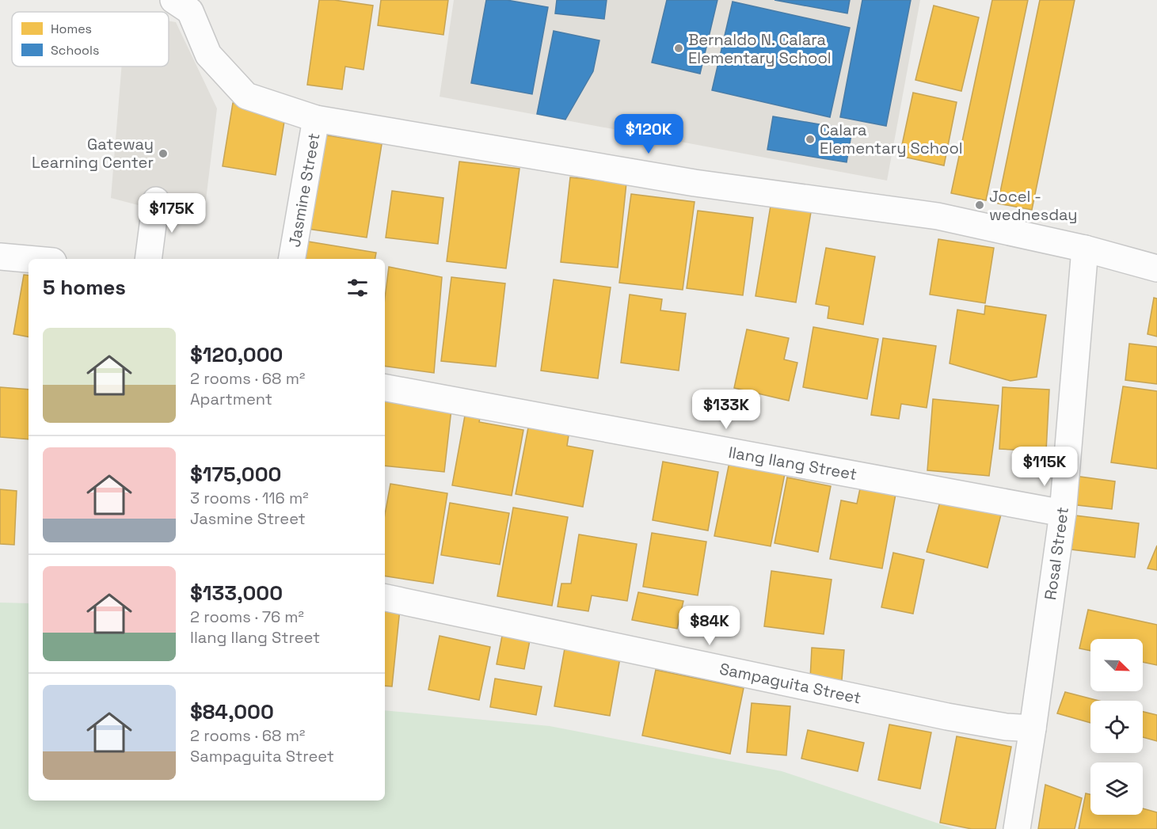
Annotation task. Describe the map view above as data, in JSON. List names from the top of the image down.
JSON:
{
  "streets": {
    "street": [
      "Jasmine Street",
      "Ilang Ilang Street",
      "Rosal Street",
      "Sampaguita Street"
    ]
  },
  "crossings": [
    ["Ilang Ilang Street", "Rosal Street"],
    ["Rosal Street", "Sampaguita Street"]
  ],
  "places": [
    "Bernaldo N. Calara Elementary School",
    "Calara Elementary School",
    "Gateway Learning Center",
    "Jocel - wednesday"
  ],
  "legend": ["Homes", "Schools"],
  "north": "bottom right",
  "page": {
    "price": [
      "$120K",
      "$175K",
      "$133K",
      "$115K",
      "$84K"
    ],
    "heading": "5 homes",
    "list": [
      {
        "name": "$120,000",
        "note": "2 rooms · 68 m² · Apartment"
      },
      {
        "name": "$175,000",
        "note": "3 rooms · 116 m² · Jasmine Street"
      },
      {
        "name": "$133,000",
        "note": "2 rooms · 76 m² · Ilang Ilang Street"
      },
      {
        "name": "$84,000",
        "note": "2 rooms · 68 m² · Sampaguita Street"
      }
    ]
  }
}
